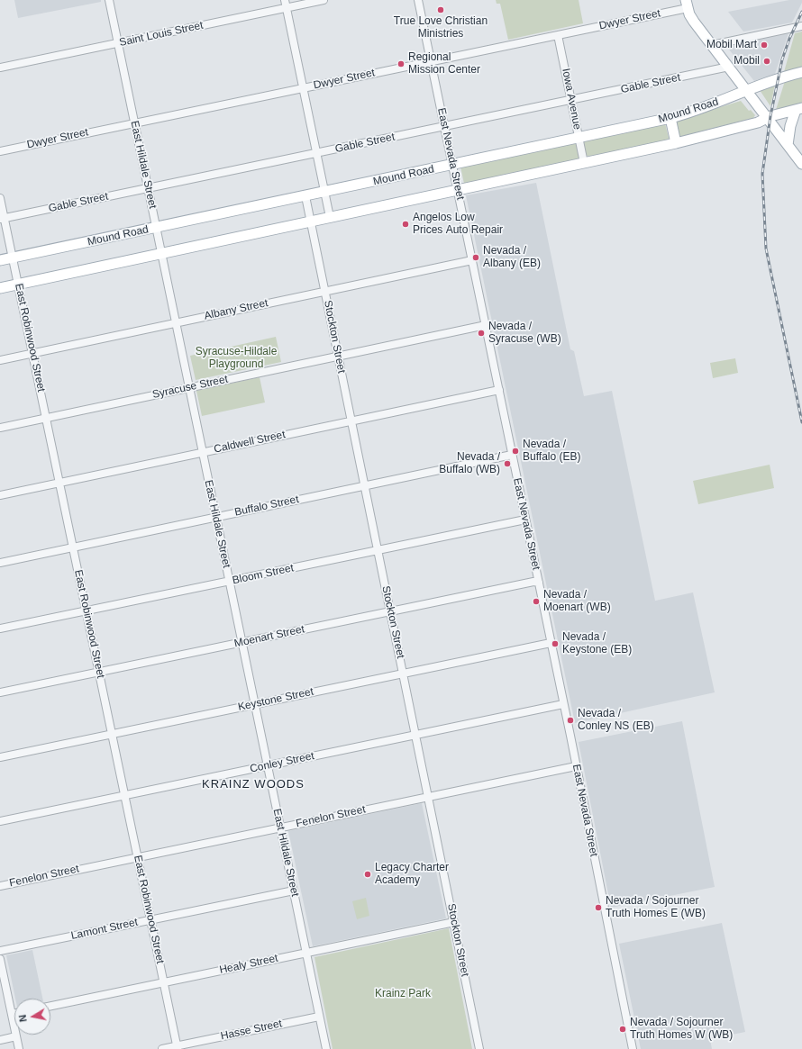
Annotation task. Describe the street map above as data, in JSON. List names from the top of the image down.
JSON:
{
  "streets": {
    "main road": ["Mound Road"],
    "street": [
      "Dwyer Street",
      "Saint Louis Street",
      "Gable Street",
      "Iowa Avenue",
      "East Nevada Street",
      "East Hildale Street",
      "Albany Street",
      "Stockton Street",
      "East Robinwood Street",
      "Syracuse Street",
      "Caldwell Street",
      "Buffalo Street",
      "Bloom Street",
      "Moenart Street",
      "Keystone Street",
      "Conley Street",
      "Fenelon Street",
      "Lamont Street",
      "Healy Street",
      "Hasse Street"
    ]
  },
  "crossings": [
    ["Dwyer Street", "Iowa Avenue"],
    ["Dwyer Street", "East Nevada Street"],
    ["Dwyer Street", "East Hildale Street"],
    ["Saint Louis Street", "East Hildale Street"],
    ["Gable Street", "Iowa Avenue"],
    ["Gable Street", "East Nevada Street"],
    ["Gable Street", "East Hildale Street"],
    ["Gable Street", "East Robinwood Street"],
    ["Iowa Avenue", "Mound Road"],
    ["Mound Road", "East Nevada Street"],
    ["Mound Road", "East Hildale Street"],
    ["Mound Road", "Stockton Street"],
    ["Mound Road", "East Robinwood Street"],
    ["East Nevada Street", "Albany Street"],
    ["East Nevada Street", "Syracuse Street"],
    ["East Nevada Street", "Caldwell Street"],
    ["East Nevada Street", "Buffalo Street"],
    ["East Nevada Street", "Bloom Street"],
    ["East Nevada Street", "Moenart Street"],
    ["East Nevada Street", "Keystone Street"],
    ["East Nevada Street", "Conley Street"],
    ["East Nevada Street", "Fenelon Street"],
    ["East Hildale Street", "Albany Street"],
    ["East Hildale Street", "Syracuse Street"],
    ["East Hildale Street", "Caldwell Street"],
    ["East Hildale Street", "Buffalo Street"],
    ["East Hildale Street", "Bloom Street"],
    ["East Hildale Street", "Moenart Street"],
    ["East Hildale Street", "Keystone Street"],
    ["East Hildale Street", "Conley Street"],
    ["East Hildale Street", "Fenelon Street"],
    ["East Hildale Street", "Lamont Street"],
    ["East Hildale Street", "Healy Street"],
    ["East Hildale Street", "Hasse Street"],
    ["Albany Street", "Stockton Street"],
    ["Albany Street", "East Robinwood Street"],
    ["Stockton Street", "Syracuse Street"],
    ["Stockton Street", "Caldwell Street"],
    ["Stockton Street", "Buffalo Street"],
    ["Stockton Street", "Bloom Street"],
    ["Stockton Street", "Moenart Street"],
    ["Stockton Street", "Keystone Street"],
    ["Stockton Street", "Conley Street"],
    ["Stockton Street", "Fenelon Street"],
    ["Stockton Street", "Healy Street"],
    ["East Robinwood Street", "Syracuse Street"],
    ["East Robinwood Street", "Caldwell Street"],
    ["East Robinwood Street", "Buffalo Street"],
    ["East Robinwood Street", "Bloom Street"],
    ["East Robinwood Street", "Moenart Street"],
    ["East Robinwood Street", "Keystone Street"],
    ["East Robinwood Street", "Conley Street"],
    ["East Robinwood Street", "Fenelon Street"],
    ["East Robinwood Street", "Lamont Street"],
    ["East Robinwood Street", "Healy Street"],
    ["East Robinwood Street", "Hasse Street"]
  ],
  "districts": ["KRAINZ WOODS"],
  "parks": ["Syracuse-Hildale Playground", "Krainz Park"],
  "places": [
    "True Love Christian Ministries",
    "Mobil Mart",
    "Mobil",
    "Regional Mission Center",
    "Angelos Low Prices Auto Repair",
    "Nevada / Albany (EB)",
    "Nevada / Syracuse (WB)",
    "Nevada / Buffalo (EB)",
    "Nevada / Buffalo (WB)",
    "Nevada / Moenart (WB)",
    "Nevada / Keystone (EB)",
    "Nevada / Conley NS (EB)",
    "Legacy Charter Academy",
    "Nevada / Sojourner Truth Homes E (WB)",
    "Nevada / Sojourner Truth Homes W (WB)"
  ],
  "north": "left"
}
